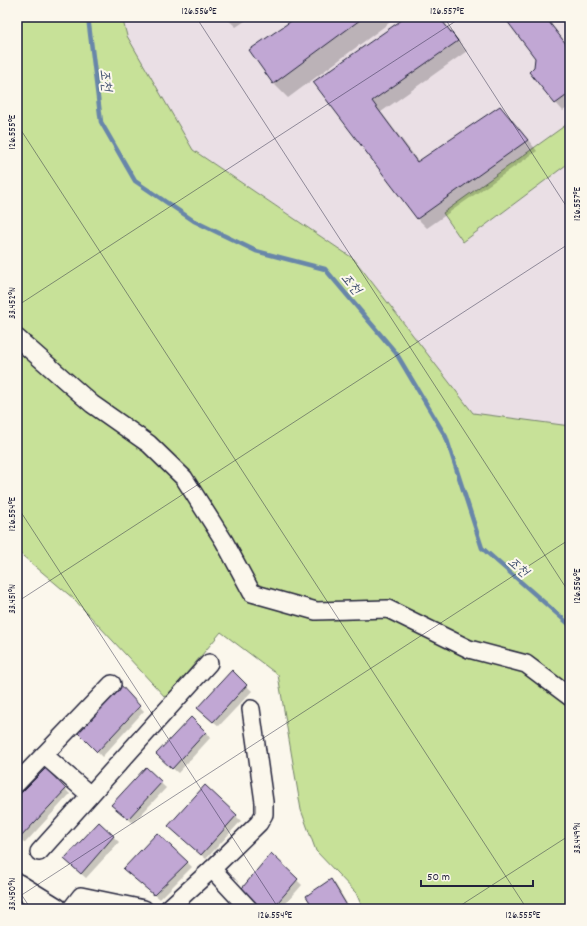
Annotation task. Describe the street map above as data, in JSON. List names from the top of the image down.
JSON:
{
  "water": ["조천"],
  "scale_bar": "50 m",
  "coordinates": [
    "126.556°E",
    "126.557°E",
    "126.555°E",
    "33.452°N",
    "126.554°E",
    "33.451°N",
    "33.449°N",
    "33.450°N"
  ]
}
